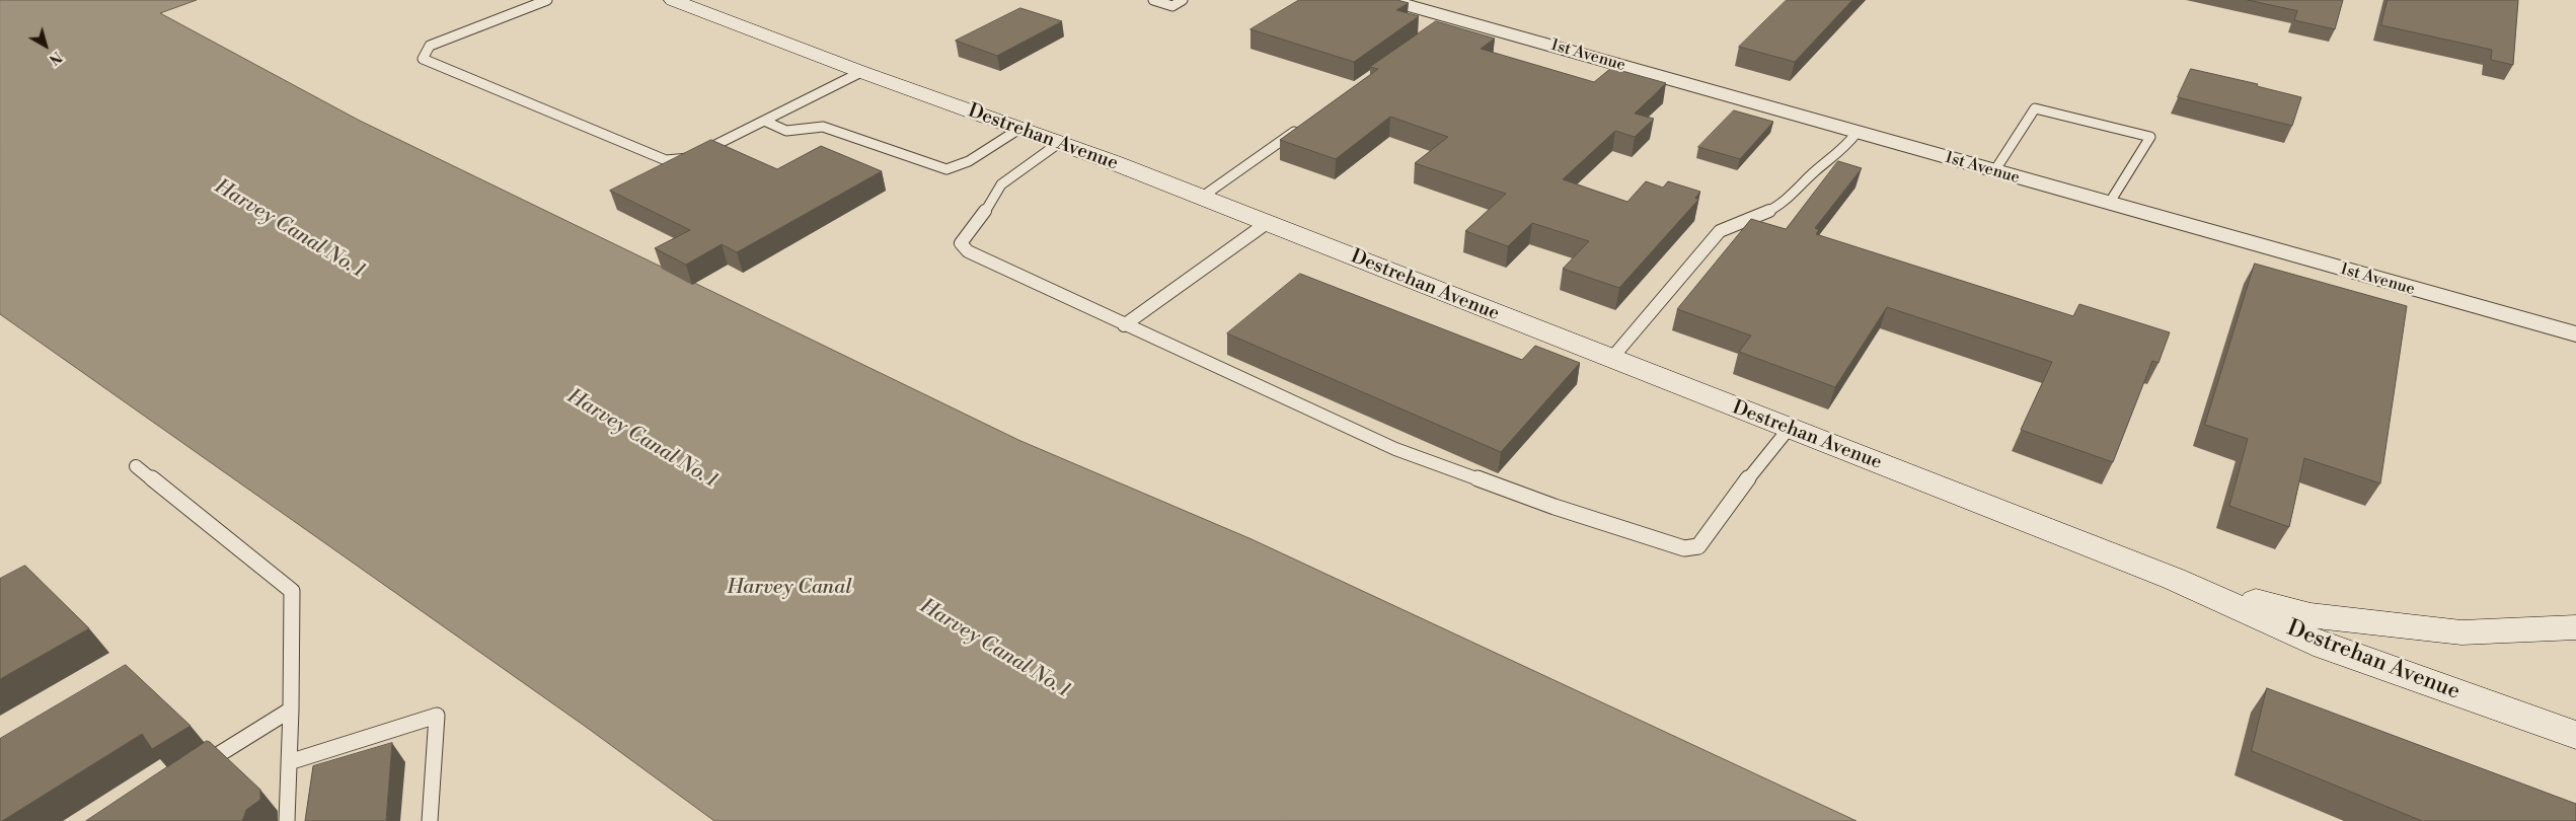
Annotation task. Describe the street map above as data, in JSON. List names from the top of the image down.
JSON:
{
  "streets": {
    "main road": ["Destrehan Avenue"],
    "street": ["1st Avenue"]
  },
  "water": ["Harvey Canal No. 1", "Harvey Canal"],
  "north": "bottom right"
}
